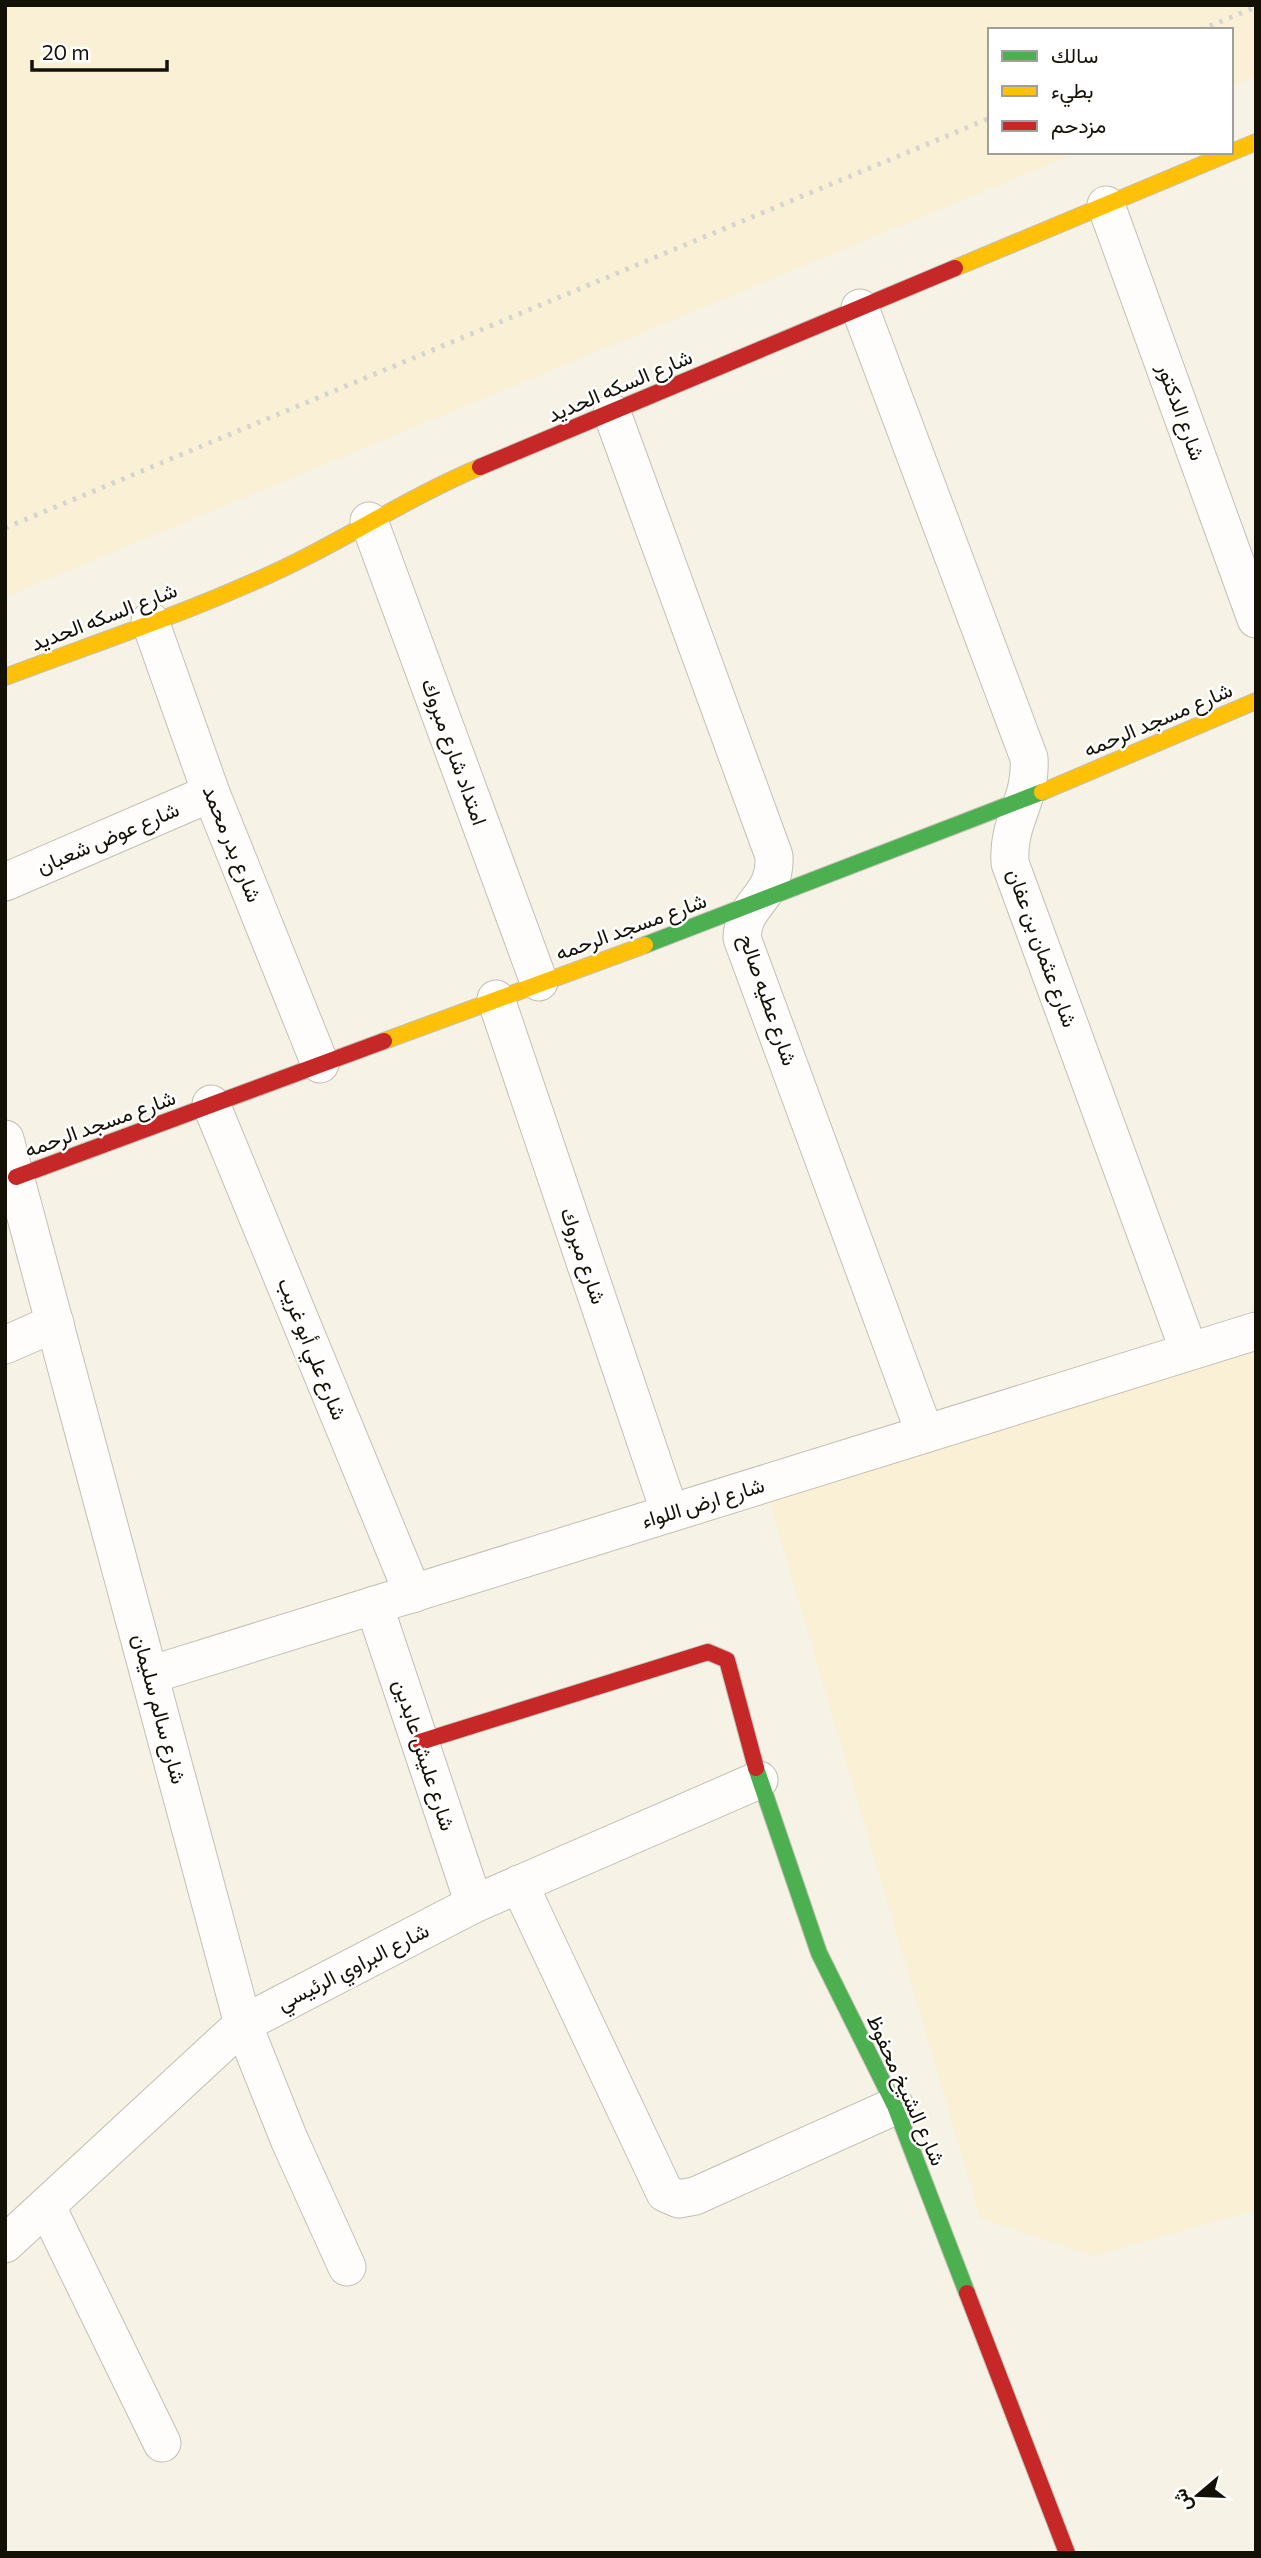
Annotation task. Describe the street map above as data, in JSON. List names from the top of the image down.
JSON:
{
  "streets": {
    "street": [
      "شارع السكه الحديد",
      "شارع الدكتور",
      "شارع مسجد الرحمه",
      "امتداد شارع مبروك",
      "شارع عوض شعبان",
      "شارع بدر محمد",
      "شارع عثمان بن عفان",
      "شارع عطيه صالح",
      "شارع مبروك",
      "شارع علي أبو غريب",
      "شارع ارض اللواء",
      "شارع سالم سليمان",
      "شارع عليش عابدين",
      "شارع البراوي الرئيسي",
      "شارع الشيخ محفوظ"
    ]
  },
  "crossings": [
    ["شارع السكه الحديد", "شارع الدكتور"],
    ["شارع السكه الحديد", "امتداد شارع مبروك"],
    ["شارع السكه الحديد", "شارع بدر محمد"],
    ["شارع السكه الحديد", "شارع عثمان بن عفان"],
    ["شارع السكه الحديد", "شارع عطيه صالح"],
    ["شارع مسجد الرحمه", "امتداد شارع مبروك"],
    ["شارع مسجد الرحمه", "شارع بدر محمد"],
    ["شارع مسجد الرحمه", "شارع عثمان بن عفان"],
    ["شارع مسجد الرحمه", "شارع عطيه صالح"],
    ["شارع مسجد الرحمه", "شارع مبروك"],
    ["شارع مسجد الرحمه", "شارع علي أبو غريب"],
    ["شارع مسجد الرحمه", "شارع سالم سليمان"],
    ["شارع عوض شعبان", "شارع بدر محمد"],
    ["شارع عثمان بن عفان", "شارع ارض اللواء"],
    ["شارع عطيه صالح", "شارع ارض اللواء"],
    ["شارع مبروك", "شارع ارض اللواء"],
    ["شارع علي أبو غريب", "شارع ارض اللواء"],
    ["شارع ارض اللواء", "شارع سالم سليمان"],
    ["شارع ارض اللواء", "شارع عليش عابدين"],
    ["شارع سالم سليمان", "شارع البراوي الرئيسي"],
    ["شارع عليش عابدين", "شارع البراوي الرئيسي"],
    ["شارع عليش عابدين", "شارع الشيخ محفوظ"],
    ["شارع البراوي الرئيسي", "شارع الشيخ محفوظ"]
  ],
  "legend": ["سالك", "بطيء", "مزدحم"],
  "scale_bar": "20 m",
  "north": "left"
}
